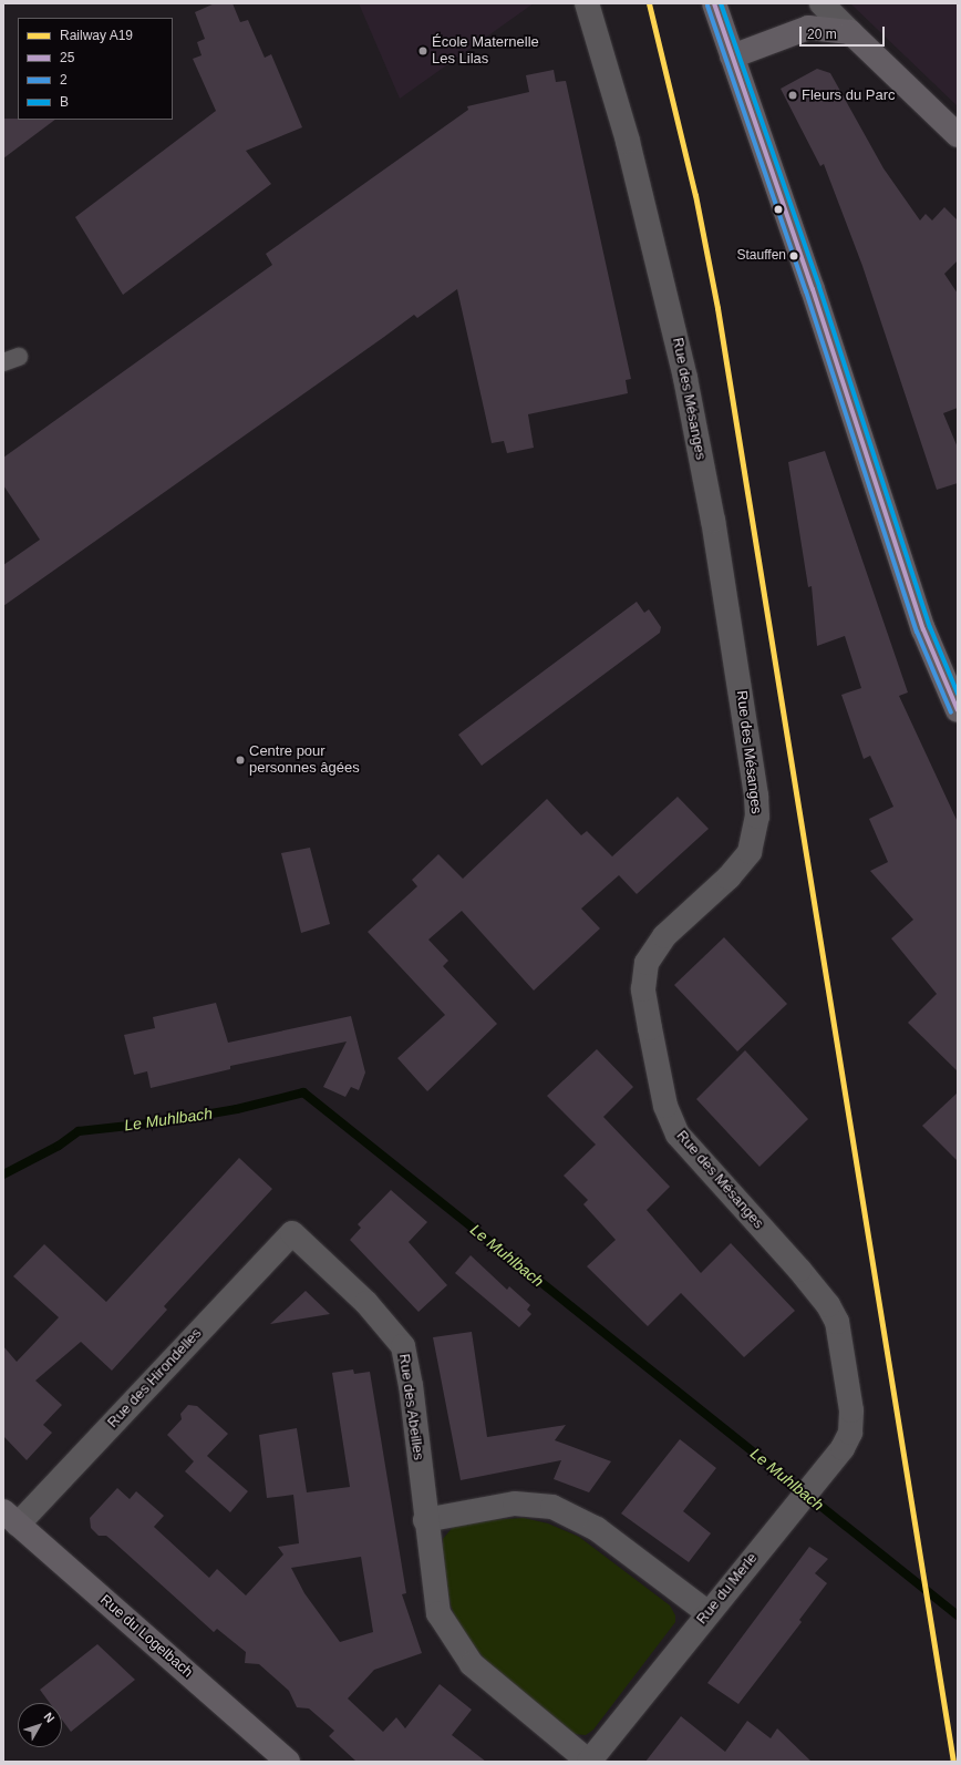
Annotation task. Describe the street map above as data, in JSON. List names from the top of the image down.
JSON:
{
  "streets": {
    "main road": ["Rue du Logelbach"],
    "street": [
      "Rue des Mésanges",
      "Rue des Hirondelles",
      "Rue des Abeilles",
      "Rue du Merle"
    ]
  },
  "crossings": [
    ["Rue des Mésanges", "Rue du Merle"],
    ["Rue des Hirondelles", "Rue des Abeilles"],
    ["Rue des Hirondelles", "Rue du Logelbach"],
    ["Rue des Abeilles", "Rue du Merle"]
  ],
  "water": ["Le Muhlbach"],
  "places": [
    "École Maternelle Les Lilas",
    "Fleurs du Parc",
    "Stauffen",
    "Centre pour personnes âgées"
  ],
  "lines": [
    "rail line A19",
    "transit line 25",
    "transit line B",
    "transit line 2"
  ],
  "legend": [
    "Railway A19",
    "25",
    "2",
    "B"
  ],
  "scale_bar": "20 m",
  "north": "top right"
}
